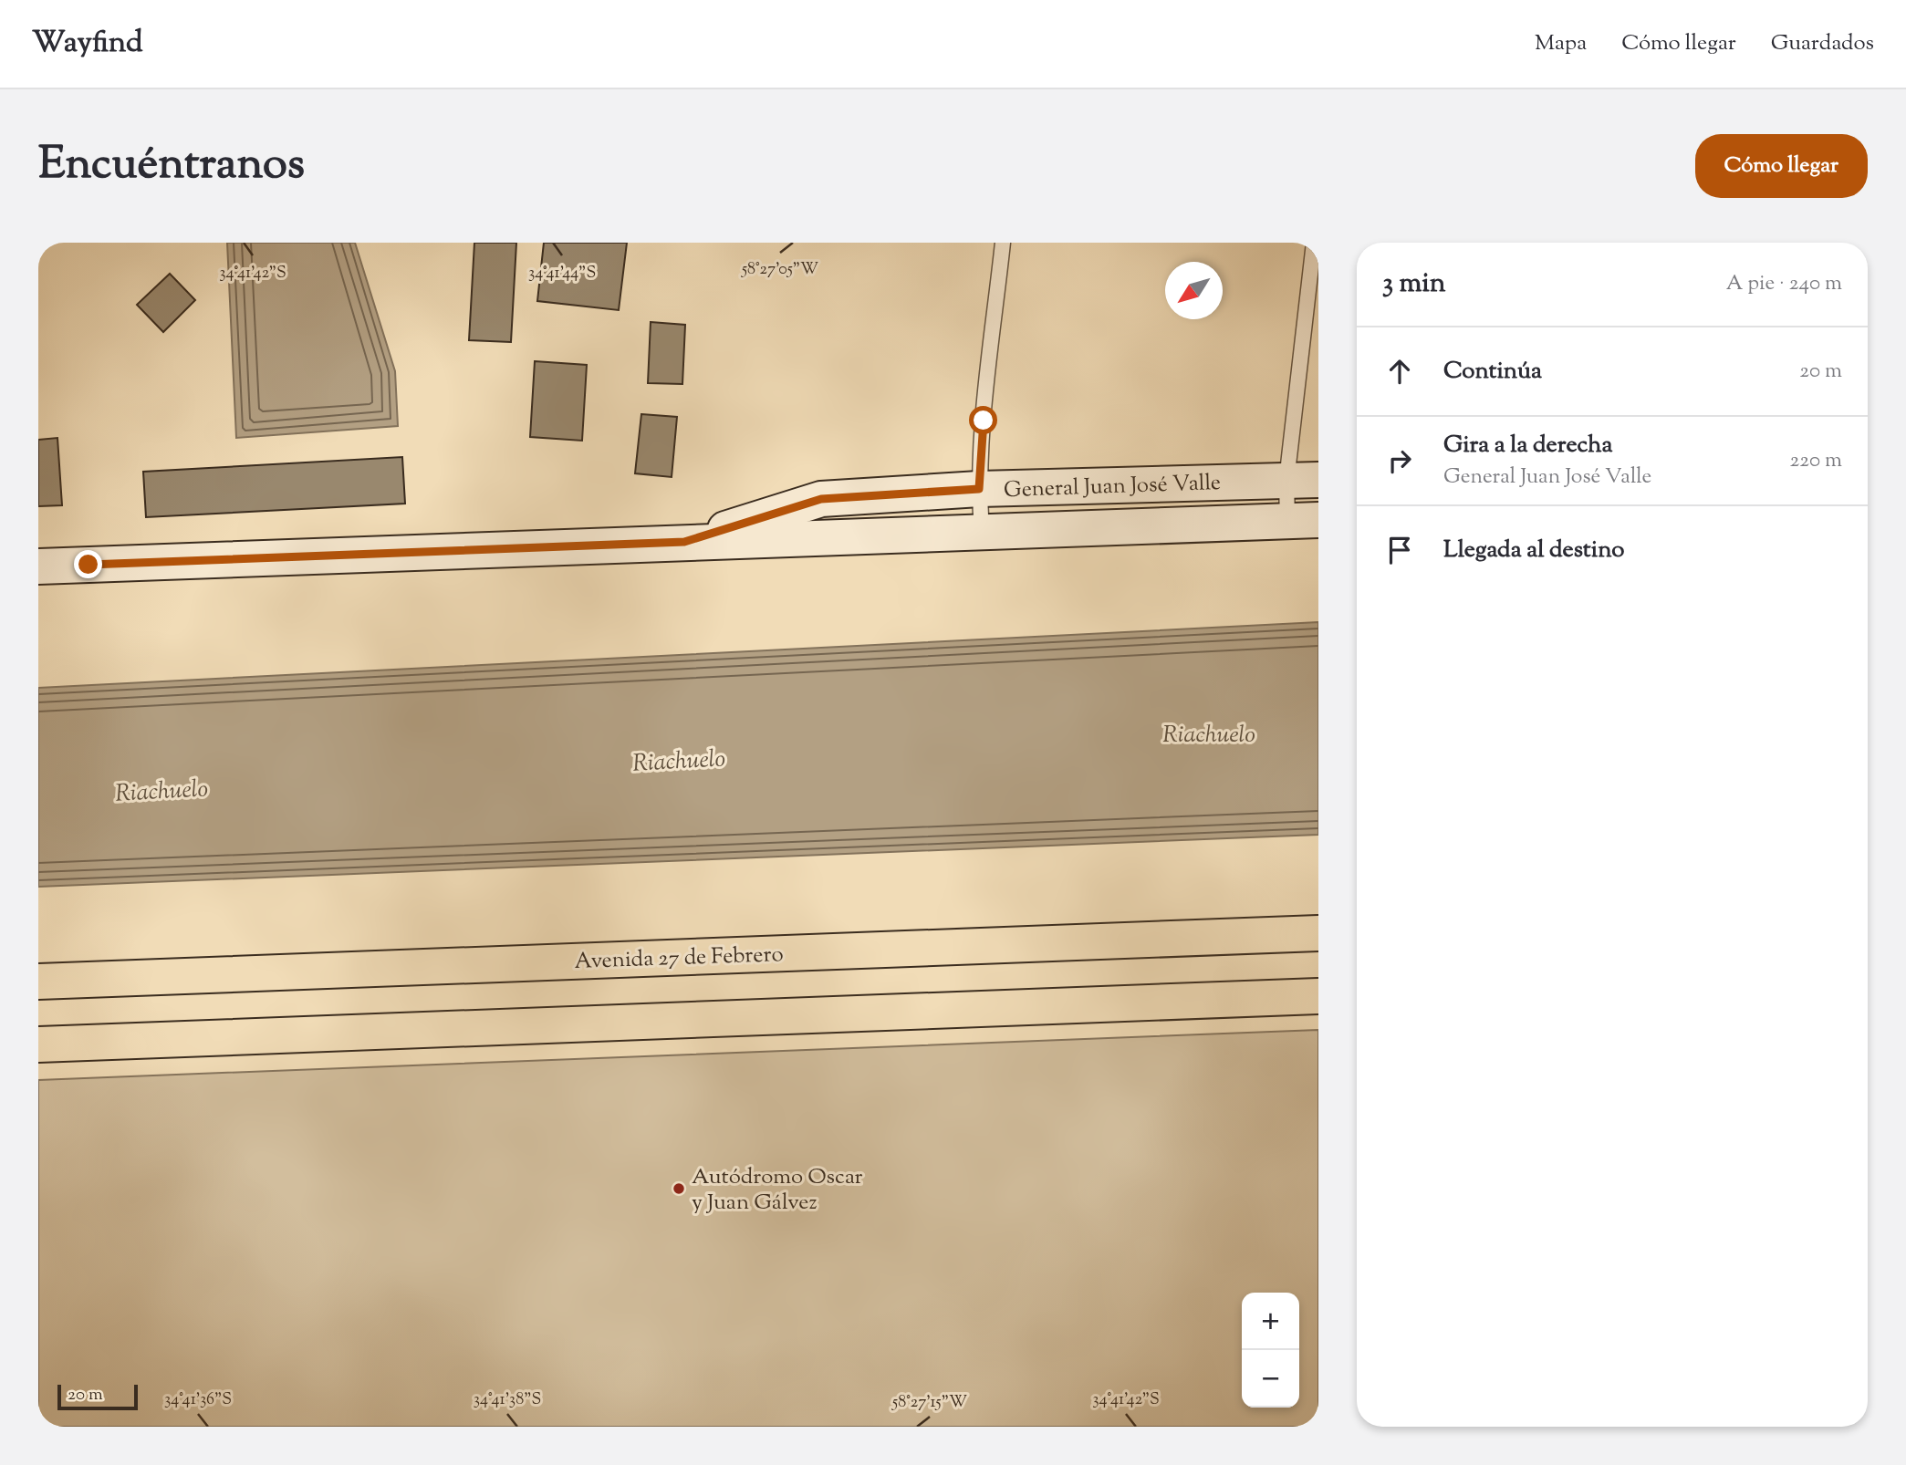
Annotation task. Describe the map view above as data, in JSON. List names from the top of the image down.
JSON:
{
  "streets": {
    "main road": ["General Juan José Valle", "Avenida 27 de Febrero"]
  },
  "water": ["Riachuelo"],
  "places": ["Autódromo Oscar y Juan Gálvez"],
  "scale_bar": "20 m",
  "north": "bottom left",
  "page": {
    "header": "Wayfind",
    "nav": ["Mapa", "Cómo llegar", "Guardados"],
    "title": "Encuéntranos",
    "buttons": "Cómo llegar",
    "heading": ["3 min", "A pie · 240 m"],
    "list": [
      ["Continúa", "20 m"],
      ["Gira a la derecha", "General Juan José Valle", "220 m"],
      "Llegada al destino"
    ],
    "map_buttons": ["+", "−"],
    "scale": "20 m"
  },
  "coordinates": [
    "58°27'05\"W",
    "34°41'42\"S",
    "34°41'44\"S",
    "34°41'36\"S",
    "34°41'38\"S",
    "58°27'15\"W"
  ]
}
